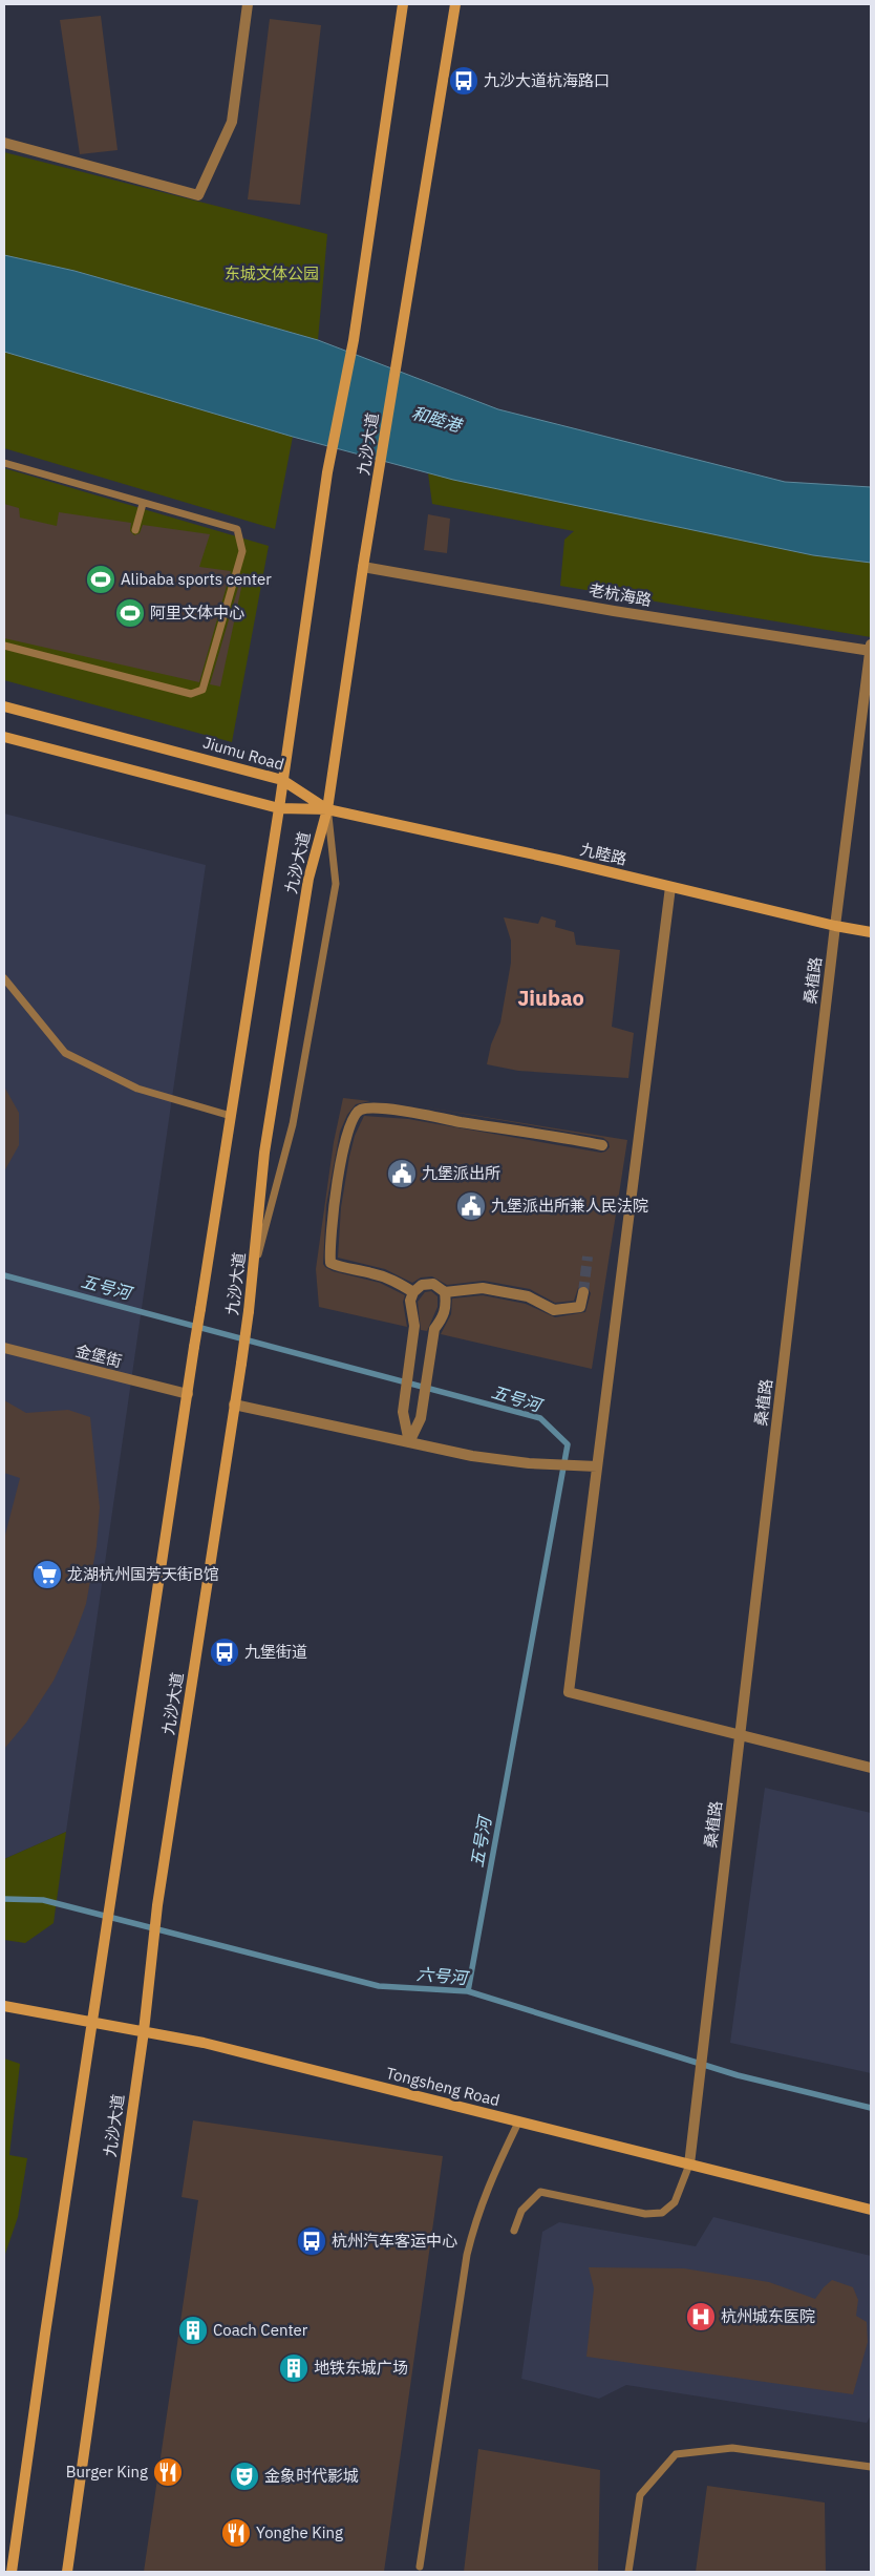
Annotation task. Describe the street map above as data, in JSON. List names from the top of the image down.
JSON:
{
  "streets": {
    "main road": [
      "九沙大道",
      "Jiumu Road",
      "九睦路",
      "Tongsheng Road"
    ],
    "street": ["老杭海路", "桑植路", "金堡街"]
  },
  "crossings": [
    ["九沙大道", "老杭海路"],
    ["九沙大道", "Jiumu Road"],
    ["九沙大道", "九睦路"],
    ["九沙大道", "金堡街"],
    ["九沙大道", "Tongsheng Road"],
    ["老杭海路", "桑植路"],
    ["Jiumu Road", "九睦路"],
    ["九睦路", "桑植路"],
    ["桑植路", "Tongsheng Road"]
  ],
  "districts": ["Jiubao"],
  "water": ["和睦港", "五号河", "六号河"],
  "parks": ["东城文体公园"],
  "places": {
    "bus stop": ["九沙大道杭海路口", "九堡街道", "杭州汽车客运中心"],
    "sports": ["Alibaba sports center", "阿里文体中心"],
    "public building": ["九堡派出所", "九堡派出所兼人民法院"],
    "supermarket": ["龙湖杭州国芳天街B馆"],
    "hospital": ["杭州城东医院"],
    "building": ["Coach Center", "地铁东城广场"],
    "restaurant": ["Burger King", "Yonghe King"],
    "theatre": ["金象时代影城"]
  }
}
